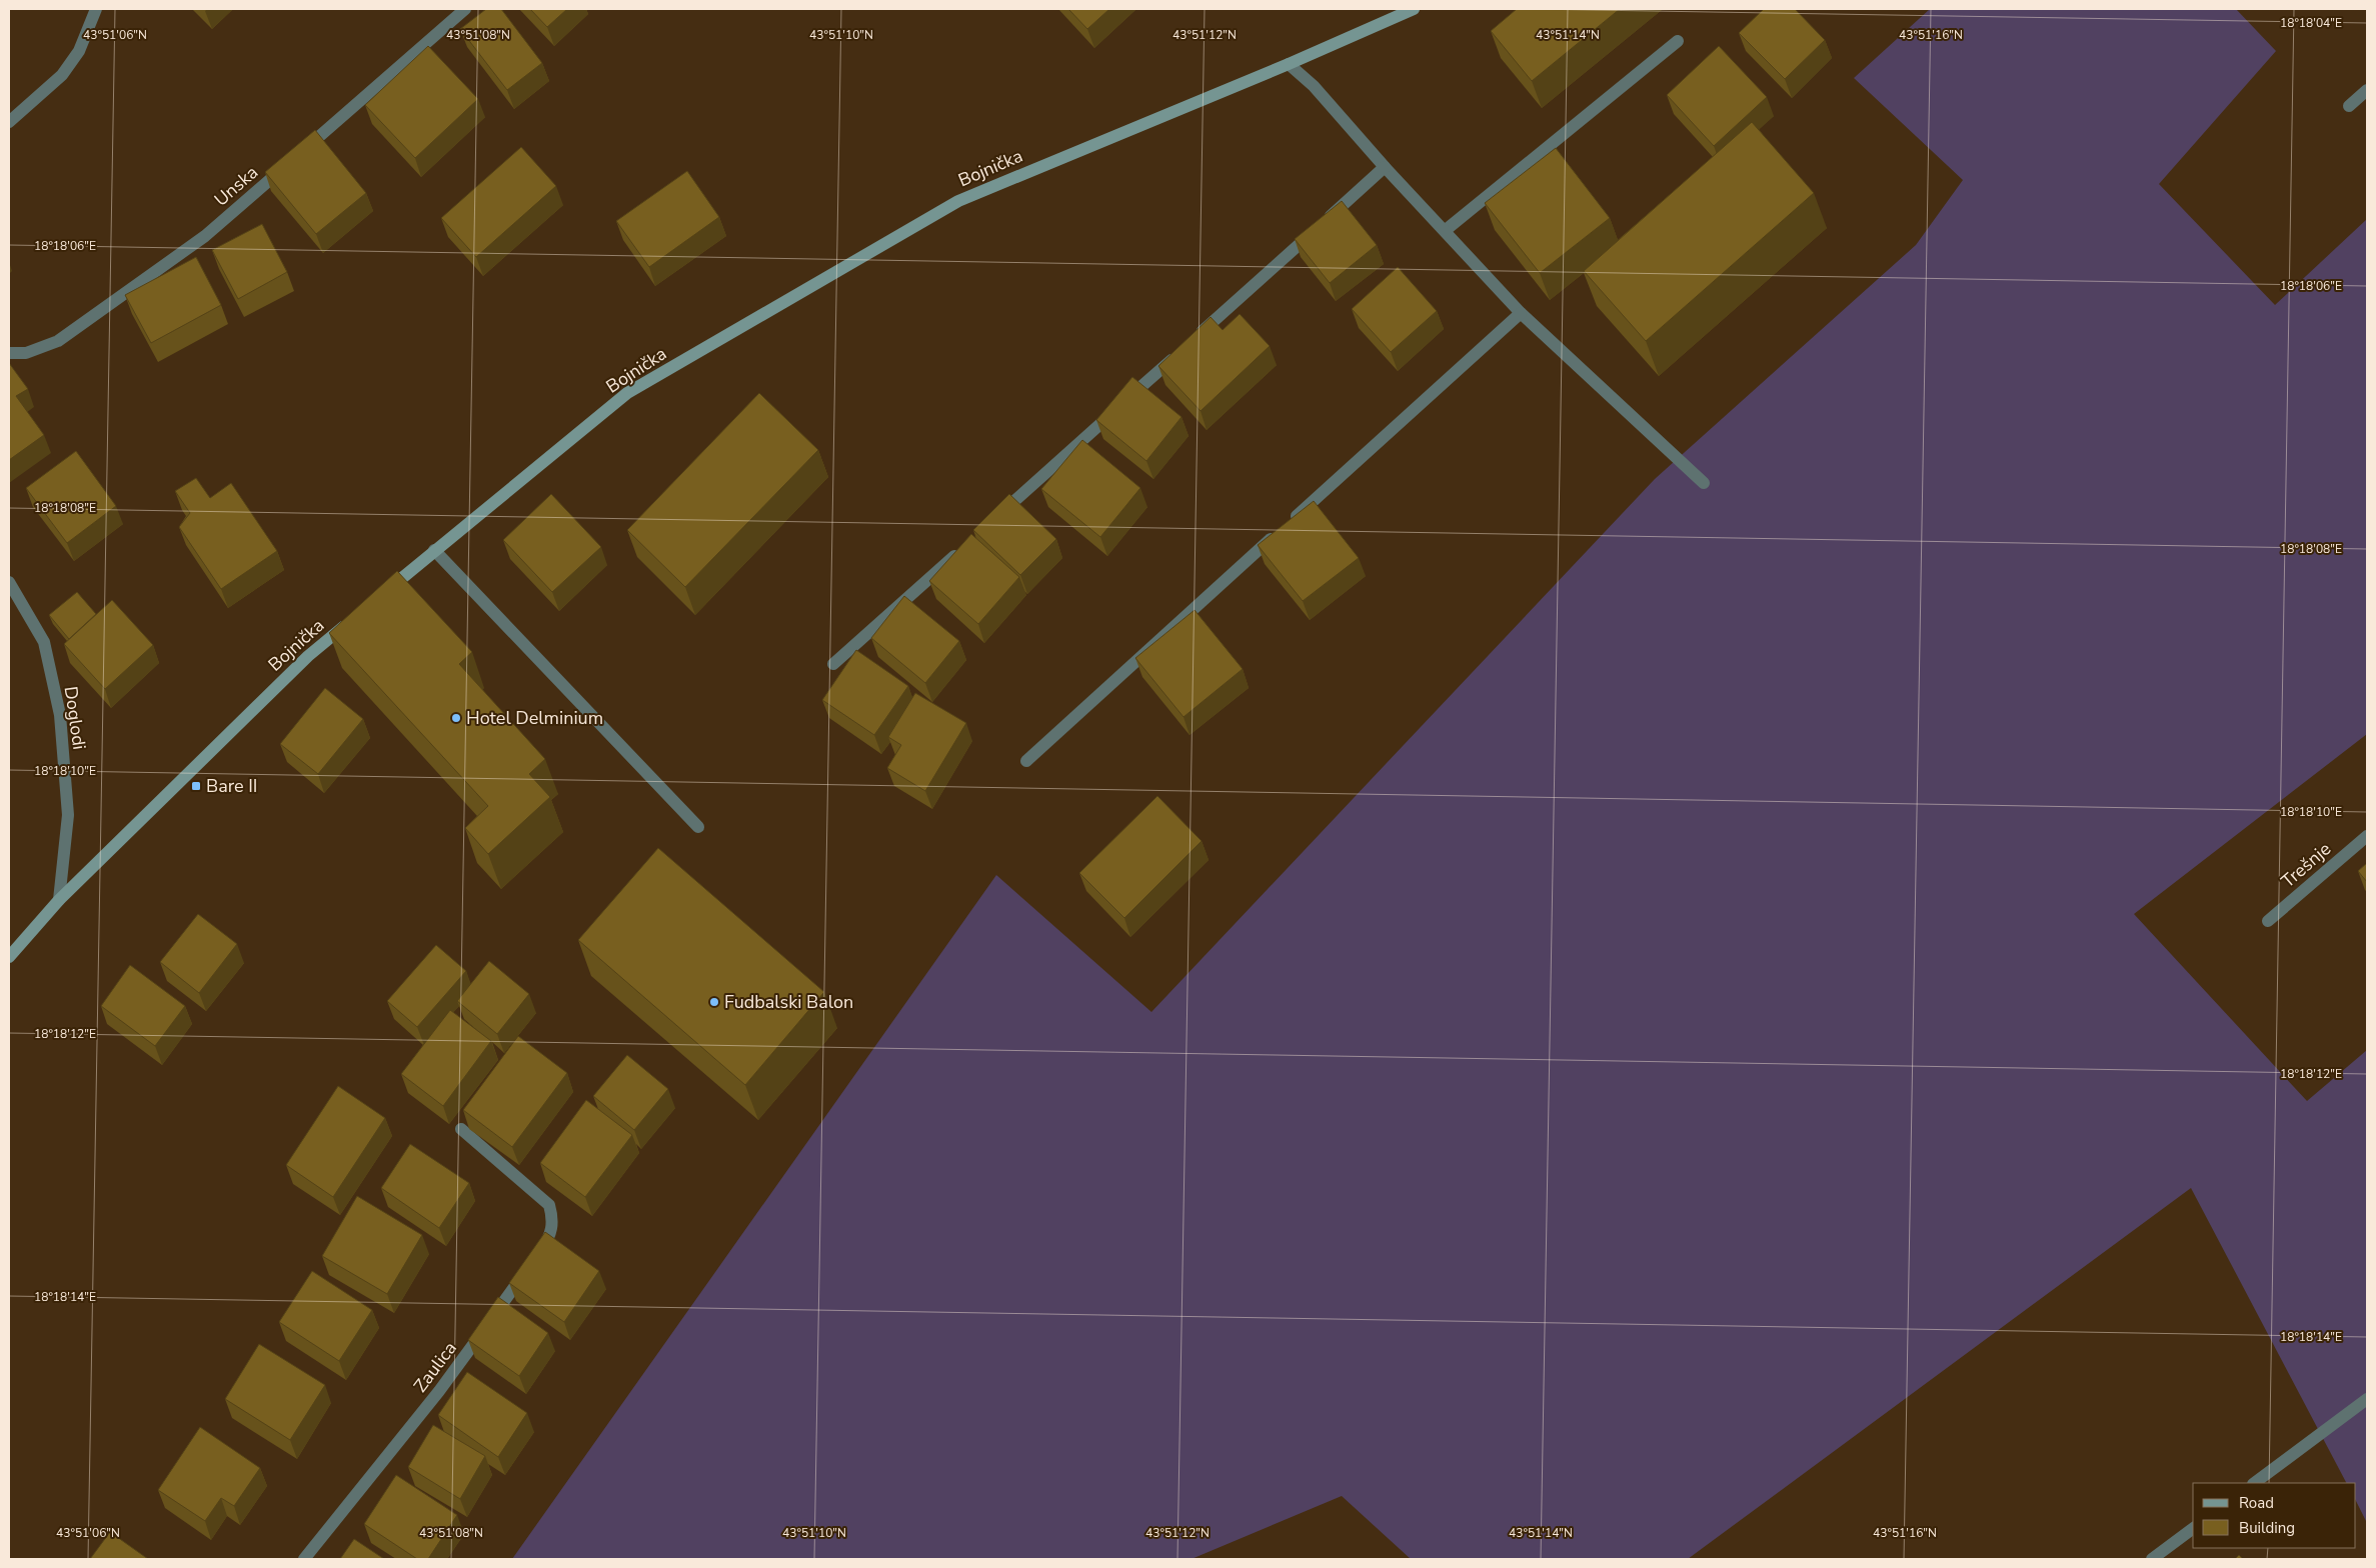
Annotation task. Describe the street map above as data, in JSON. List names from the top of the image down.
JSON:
{
  "streets": {
    "main road": ["Bojnička"],
    "street": [
      "Unska",
      "Doglodi",
      "Trešnje",
      "Zaulica"
    ]
  },
  "crossings": [
    ["Bojnička", "Doglodi"]
  ],
  "places": {
    "other": ["Hotel Delminium", "Fudbalski Balon"],
    "transit": ["Bare II"]
  },
  "legend": ["Road", "Building"],
  "coordinates": [
    "18°18'04\"E",
    "43°51'06\"N",
    "43°51'08\"N",
    "43°51'10\"N",
    "43°51'12\"N",
    "43°51'14\"N",
    "43°51'16\"N",
    "18°18'06\"E",
    "18°18'08\"E",
    "18°18'10\"E",
    "18°18'12\"E",
    "18°18'14\"E"
  ]
}
